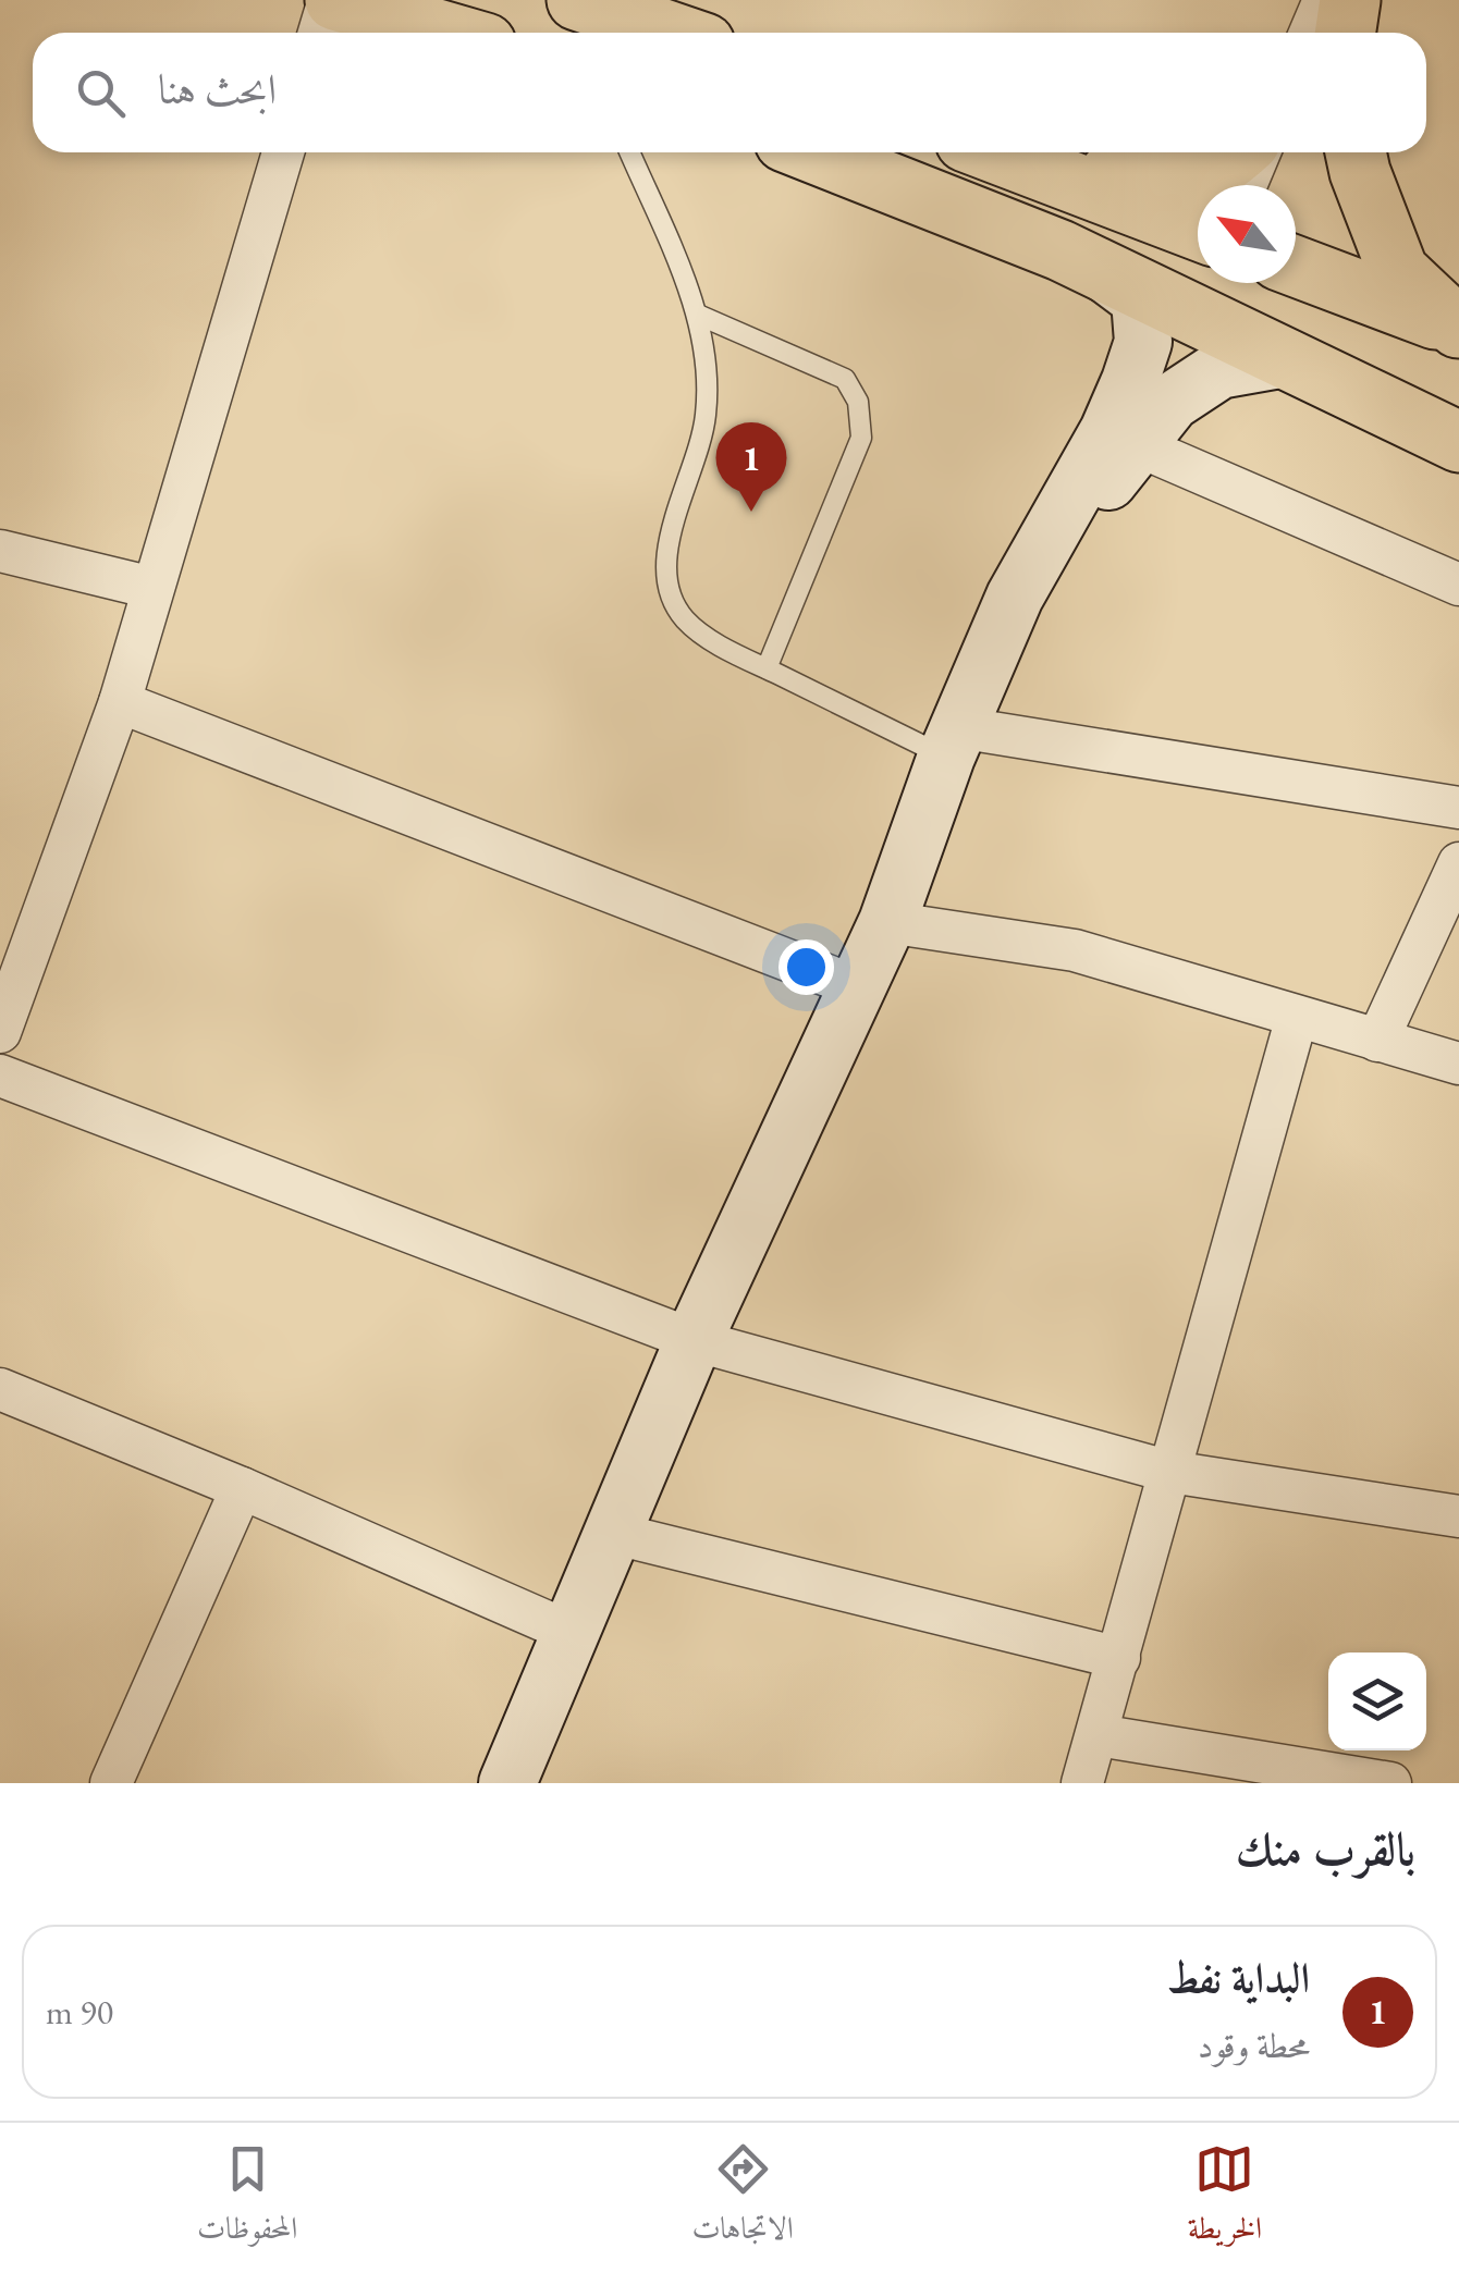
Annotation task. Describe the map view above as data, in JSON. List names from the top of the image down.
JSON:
{
  "north": "top left",
  "page": {
    "search": "ابحث هنا",
    "pins": "1",
    "heading": "بالقرب منك",
    "list": [
      {
        "mark": "1",
        "name": "البداية نفط",
        "note": "محطة وقود",
        "value": "90 m"
      }
    ],
    "nav": ["الخريطة", "الاتجاهات", "المحفوظات"]
  }
}
